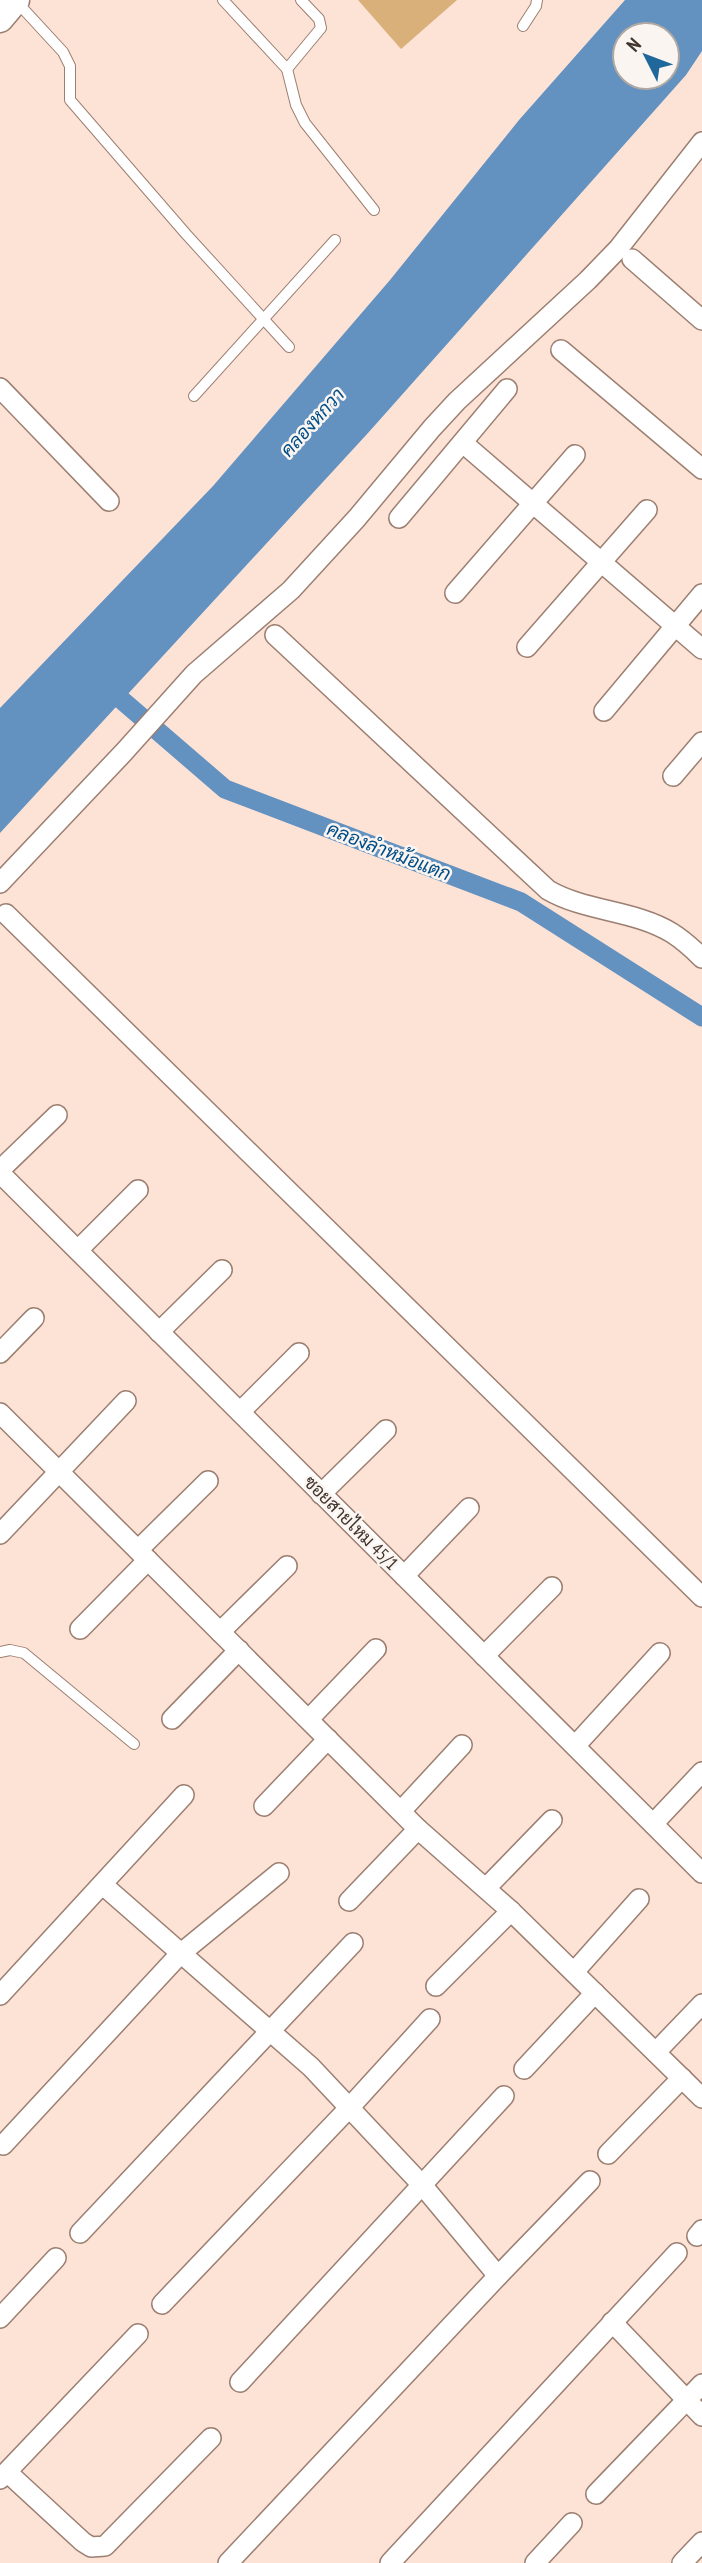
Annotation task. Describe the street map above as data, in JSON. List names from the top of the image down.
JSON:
{
  "streets": {
    "street": ["ซอยสายไหม 45/1"]
  },
  "water": ["คลองหกวา", "คลองลำหม้อแตก"],
  "north": "top left"
}
